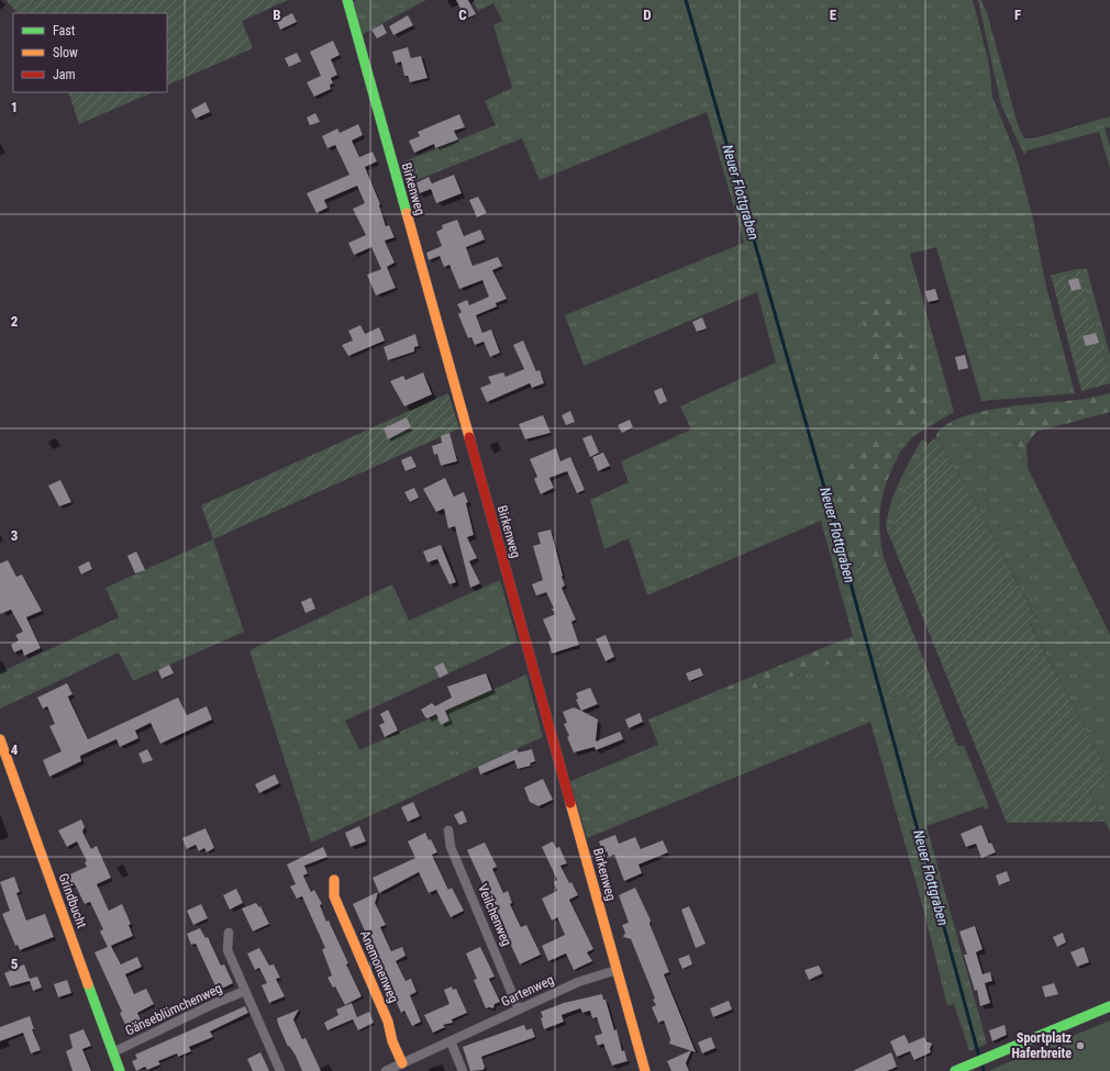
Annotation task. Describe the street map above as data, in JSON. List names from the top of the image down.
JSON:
{
  "streets": {
    "street": [
      "Birkenweg",
      "Grindbucht",
      "Veilchenweg",
      "Anemonenweg",
      "Gartenweg",
      "Gänseblümchenweg"
    ]
  },
  "crossings": [
    ["Birkenweg", "Gartenweg"],
    ["Grindbucht", "Gänseblümchenweg"],
    ["Veilchenweg", "Gartenweg"],
    ["Anemonenweg", "Gartenweg"]
  ],
  "water": ["Neuer Flottgraben"],
  "places": ["Sportplatz Haferbreite"],
  "legend": ["Fast", "Slow", "Jam"],
  "grid": {
    "columns": [
      "B",
      "C",
      "D",
      "E",
      "F"
    ],
    "rows": [
      "1",
      "2",
      "3",
      "4",
      "5"
    ]
  }
}
